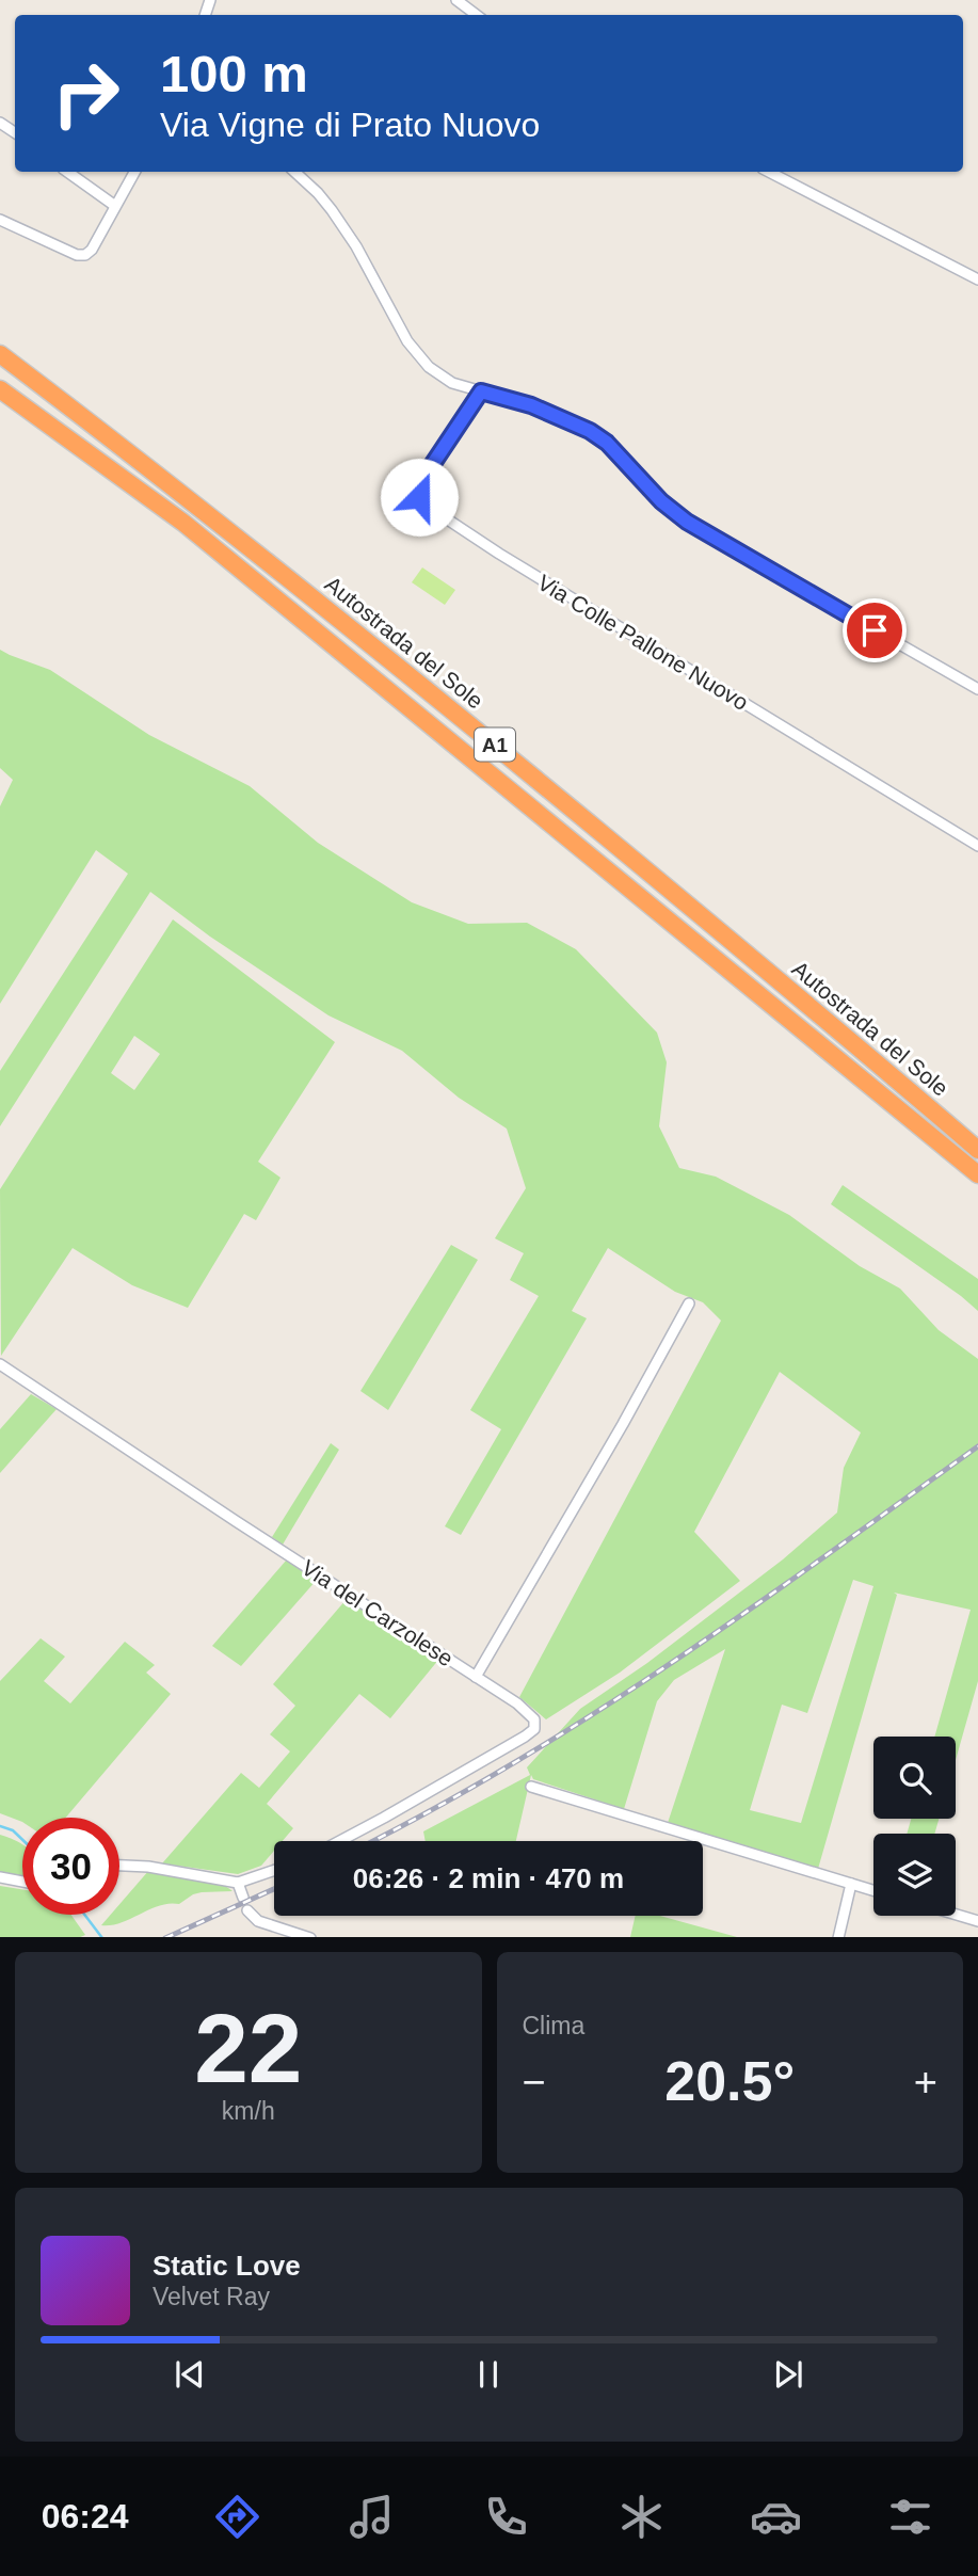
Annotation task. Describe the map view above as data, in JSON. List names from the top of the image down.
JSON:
{
  "streets": {
    "highway": ["Autostrada del Sole", "A1"],
    "street": ["Via Colle Pallone Nuovo", "Via del Carzolese"]
  },
  "page": {
    "turn": ["100 m", "Via Vigne di Prato Nuovo"],
    "limit": "30",
    "trip": "06:26 · 2 min · 470 m",
    "tile": [
      ["22", "km/h"],
      "Clima"
    ],
    "heat": ["−", "20.5°", "+"],
    "song": ["Static Love", "Velvet Ray"],
    "tabs": "06:24"
  }
}
